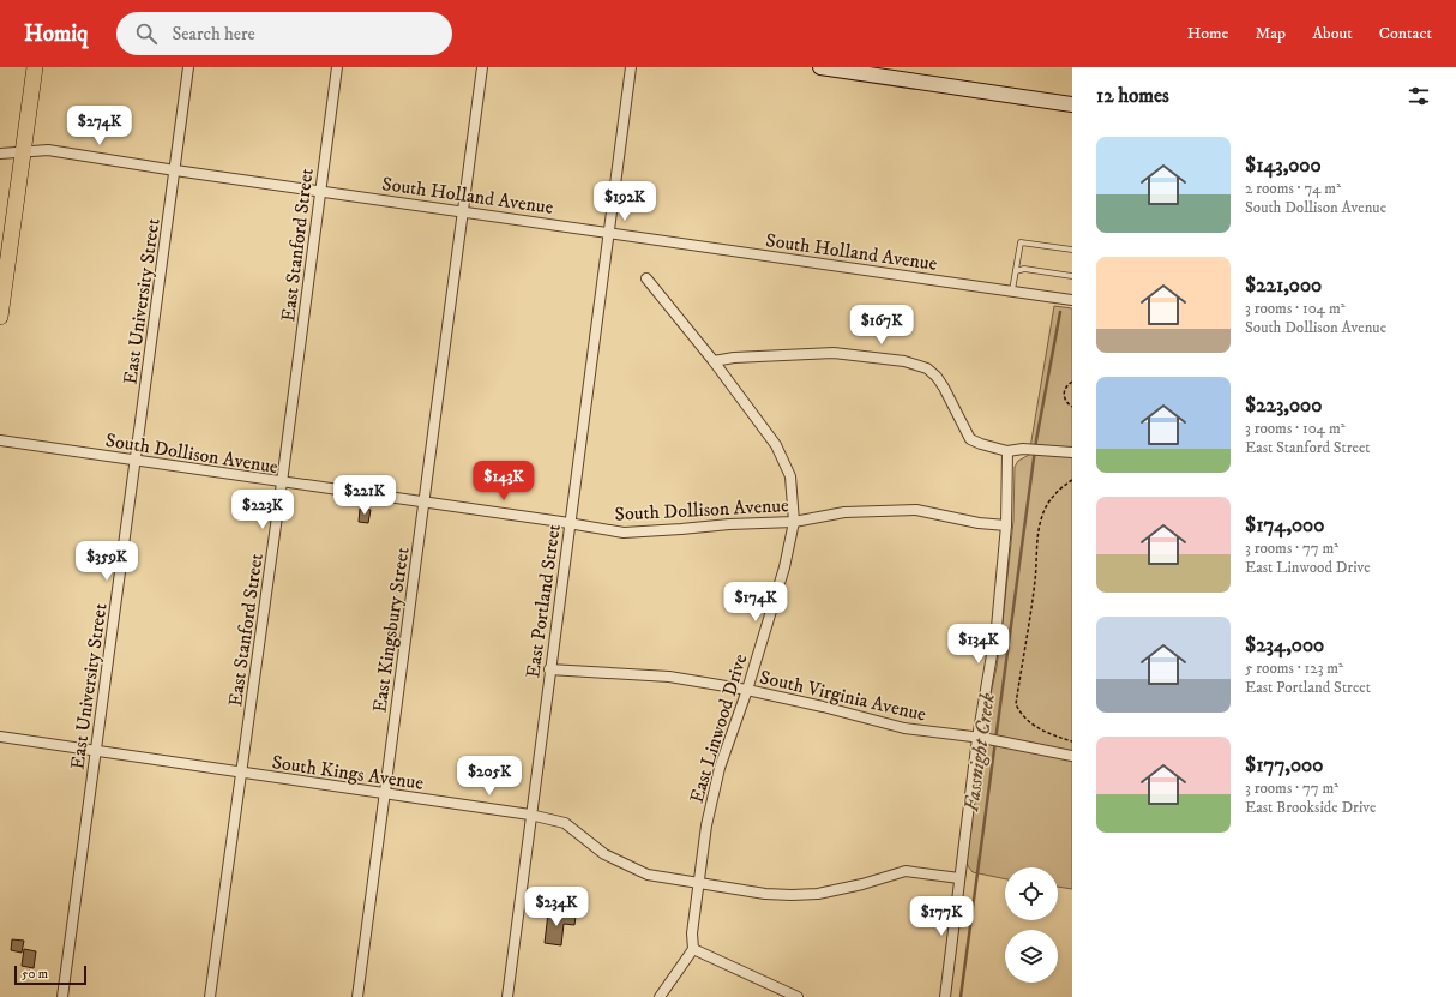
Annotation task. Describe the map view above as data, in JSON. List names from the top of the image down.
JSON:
{
  "streets": {
    "street": [
      "South Holland Avenue",
      "East Stanford Street",
      "East University Street",
      "South Dollison Avenue",
      "East Portland Street",
      "East Kingsbury Street",
      "South Virginia Avenue",
      "East Linwood Drive",
      "South Kings Avenue"
    ]
  },
  "crossings": [
    ["South Holland Avenue", "East Stanford Street"],
    ["South Holland Avenue", "East University Street"],
    ["South Holland Avenue", "East Portland Street"],
    ["South Holland Avenue", "East Kingsbury Street"],
    ["East Stanford Street", "South Dollison Avenue"],
    ["East Stanford Street", "South Kings Avenue"],
    ["East University Street", "South Dollison Avenue"],
    ["East University Street", "South Kings Avenue"],
    ["South Dollison Avenue", "East Portland Street"],
    ["South Dollison Avenue", "East Kingsbury Street"],
    ["South Dollison Avenue", "East Linwood Drive"],
    ["East Portland Street", "South Virginia Avenue"],
    ["East Portland Street", "South Kings Avenue"],
    ["East Kingsbury Street", "South Kings Avenue"],
    ["South Virginia Avenue", "East Linwood Drive"],
    ["East Linwood Drive", "South Kings Avenue"]
  ],
  "water": ["Fassnight Creek"],
  "scale_bar": "50 m",
  "page": {
    "header": "Homiq",
    "search": "Search here",
    "nav": [
      "Home",
      "Map",
      "About",
      "Contact"
    ],
    "heading": "12 homes",
    "price": [
      "$274K",
      "$192K",
      "$167K",
      "$143K",
      "$221K",
      "$223K",
      "$359K",
      "$174K",
      "$134K",
      "$205K",
      "$234K",
      "$177K"
    ],
    "list": [
      {
        "name": "$143,000",
        "note": "2 rooms · 74 m² · South Dollison Avenue"
      },
      {
        "name": "$221,000",
        "note": "3 rooms · 104 m² · South Dollison Avenue"
      },
      {
        "name": "$223,000",
        "note": "3 rooms · 104 m² · East Stanford Street"
      },
      {
        "name": "$174,000",
        "note": "3 rooms · 77 m² · East Linwood Drive"
      },
      {
        "name": "$234,000",
        "note": "5 rooms · 123 m² · East Portland Street"
      },
      {
        "name": "$177,000",
        "note": "3 rooms · 77 m² · East Brookside Drive"
      }
    ],
    "scale": "50 m"
  }
}
